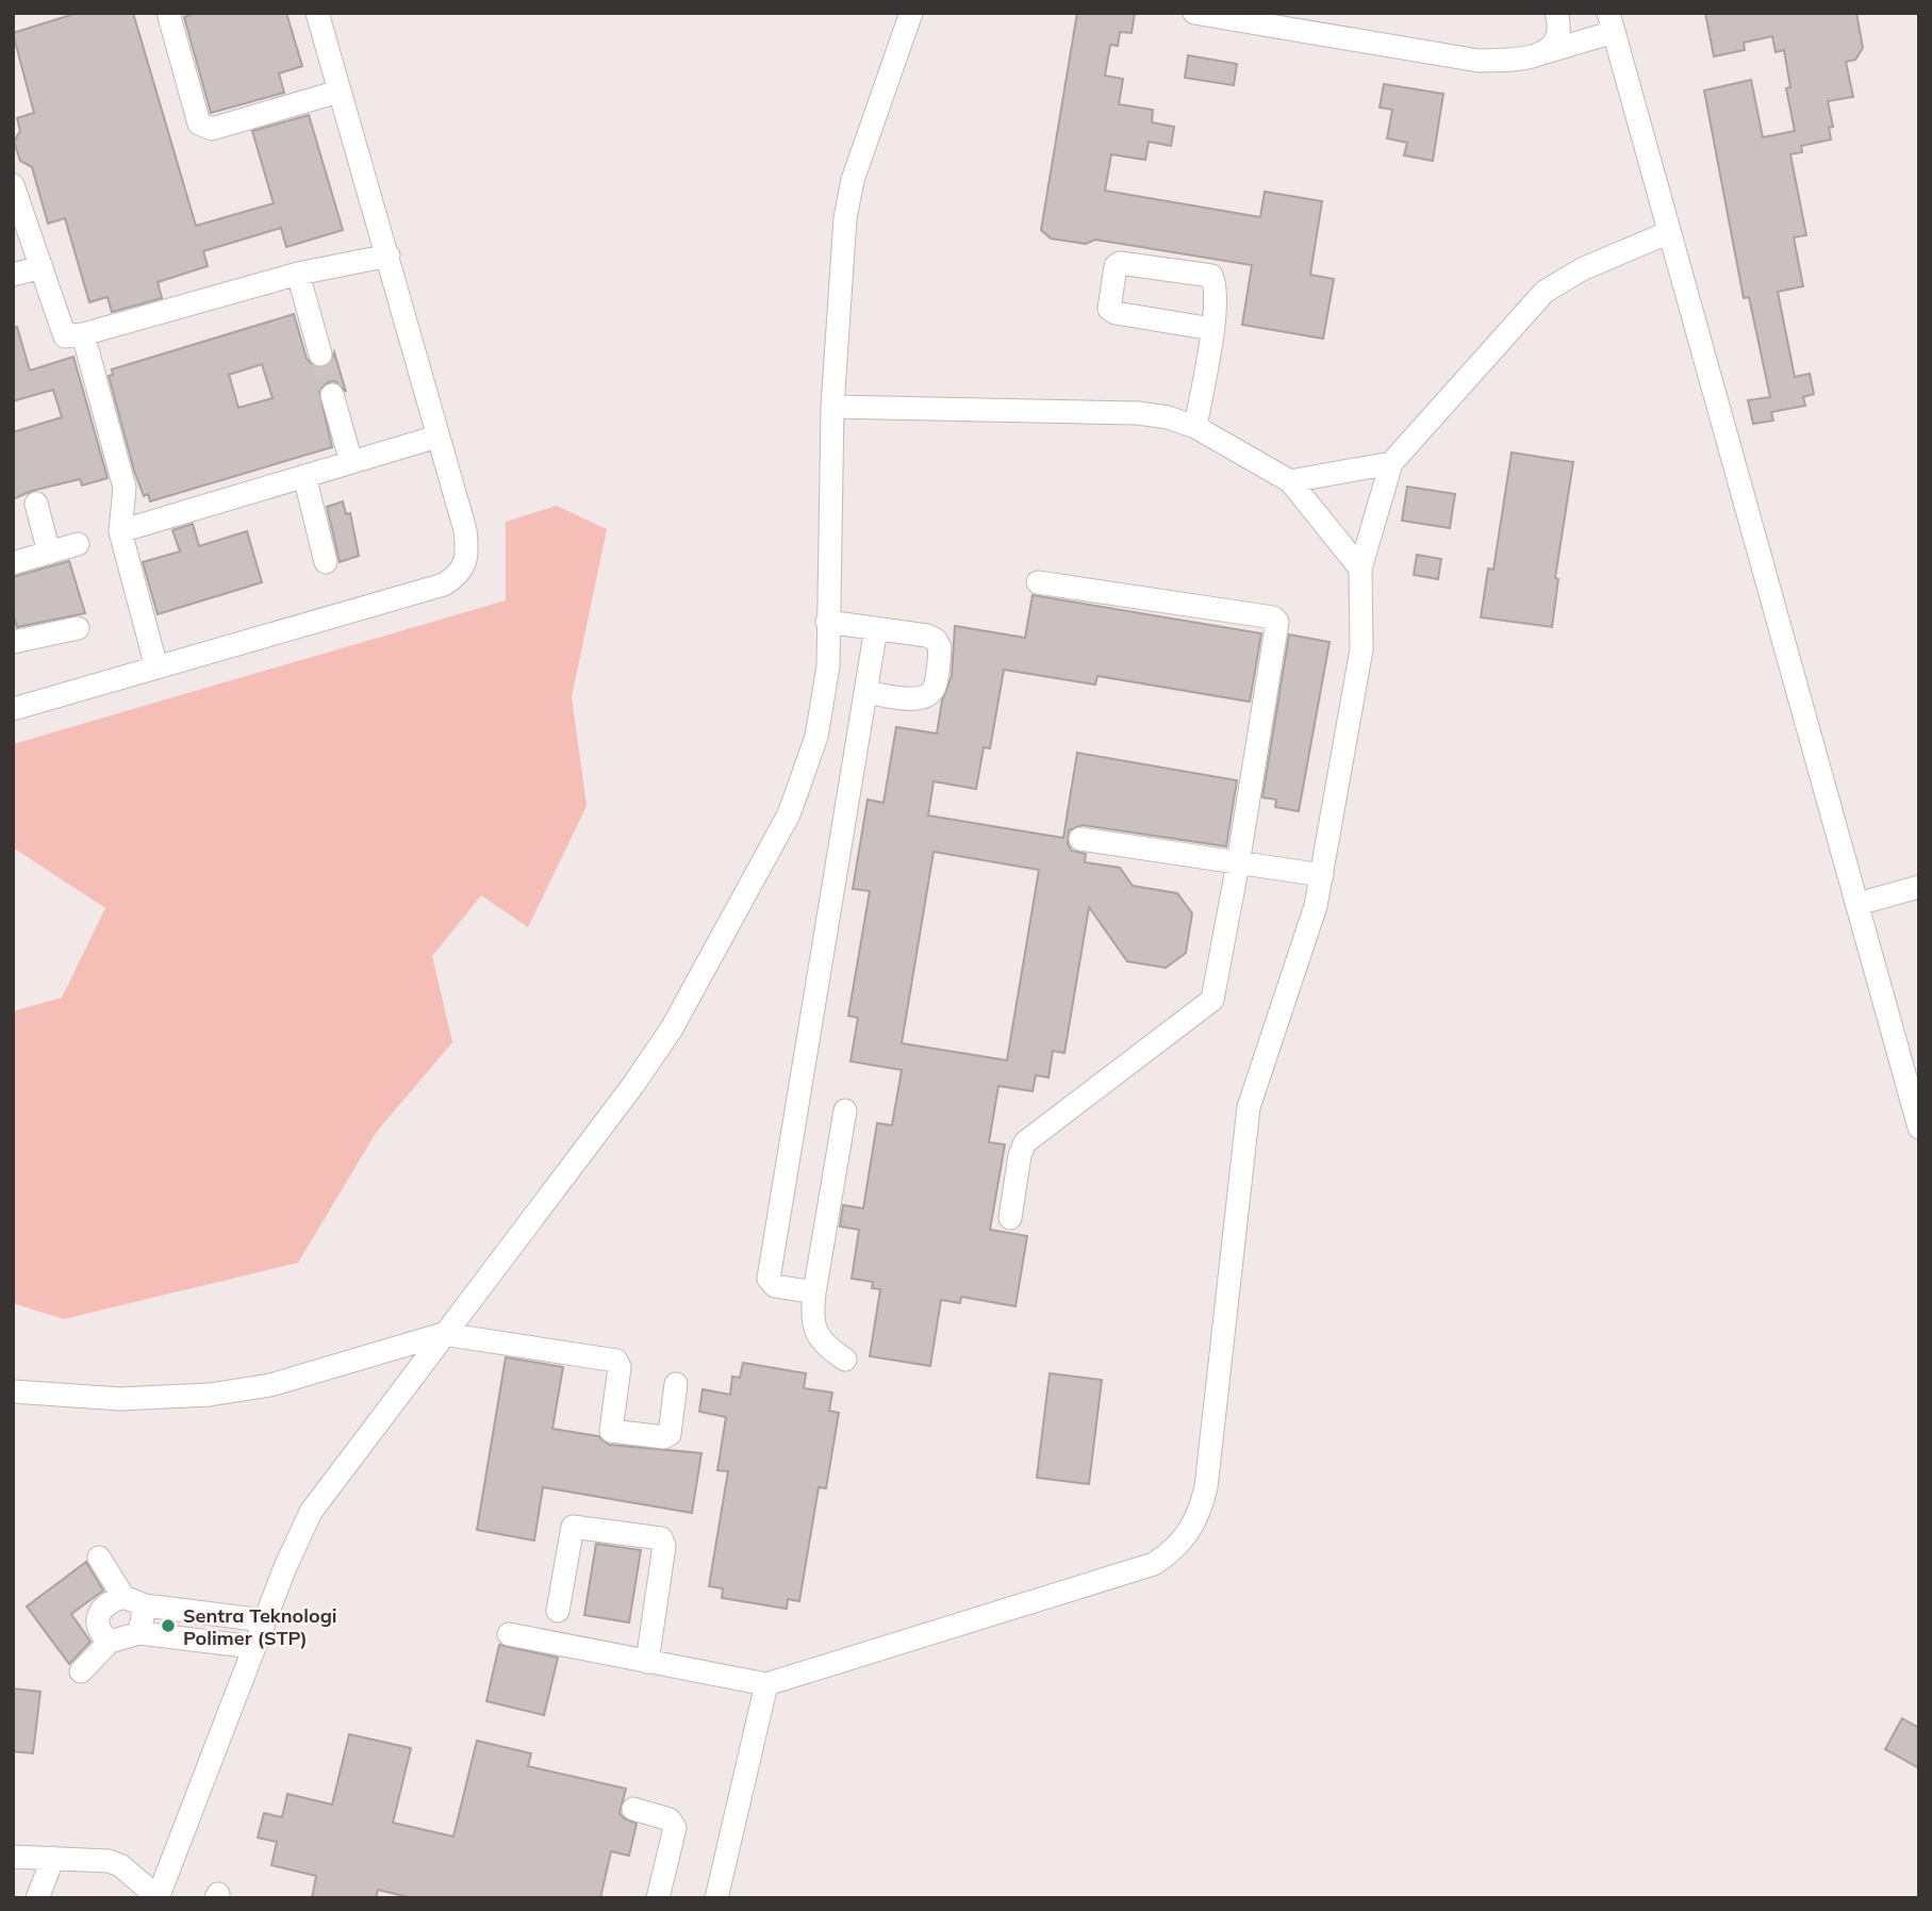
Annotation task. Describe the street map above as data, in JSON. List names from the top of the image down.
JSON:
{
  "places": ["Sentra Teknologi Polimer (STP)"]
}
